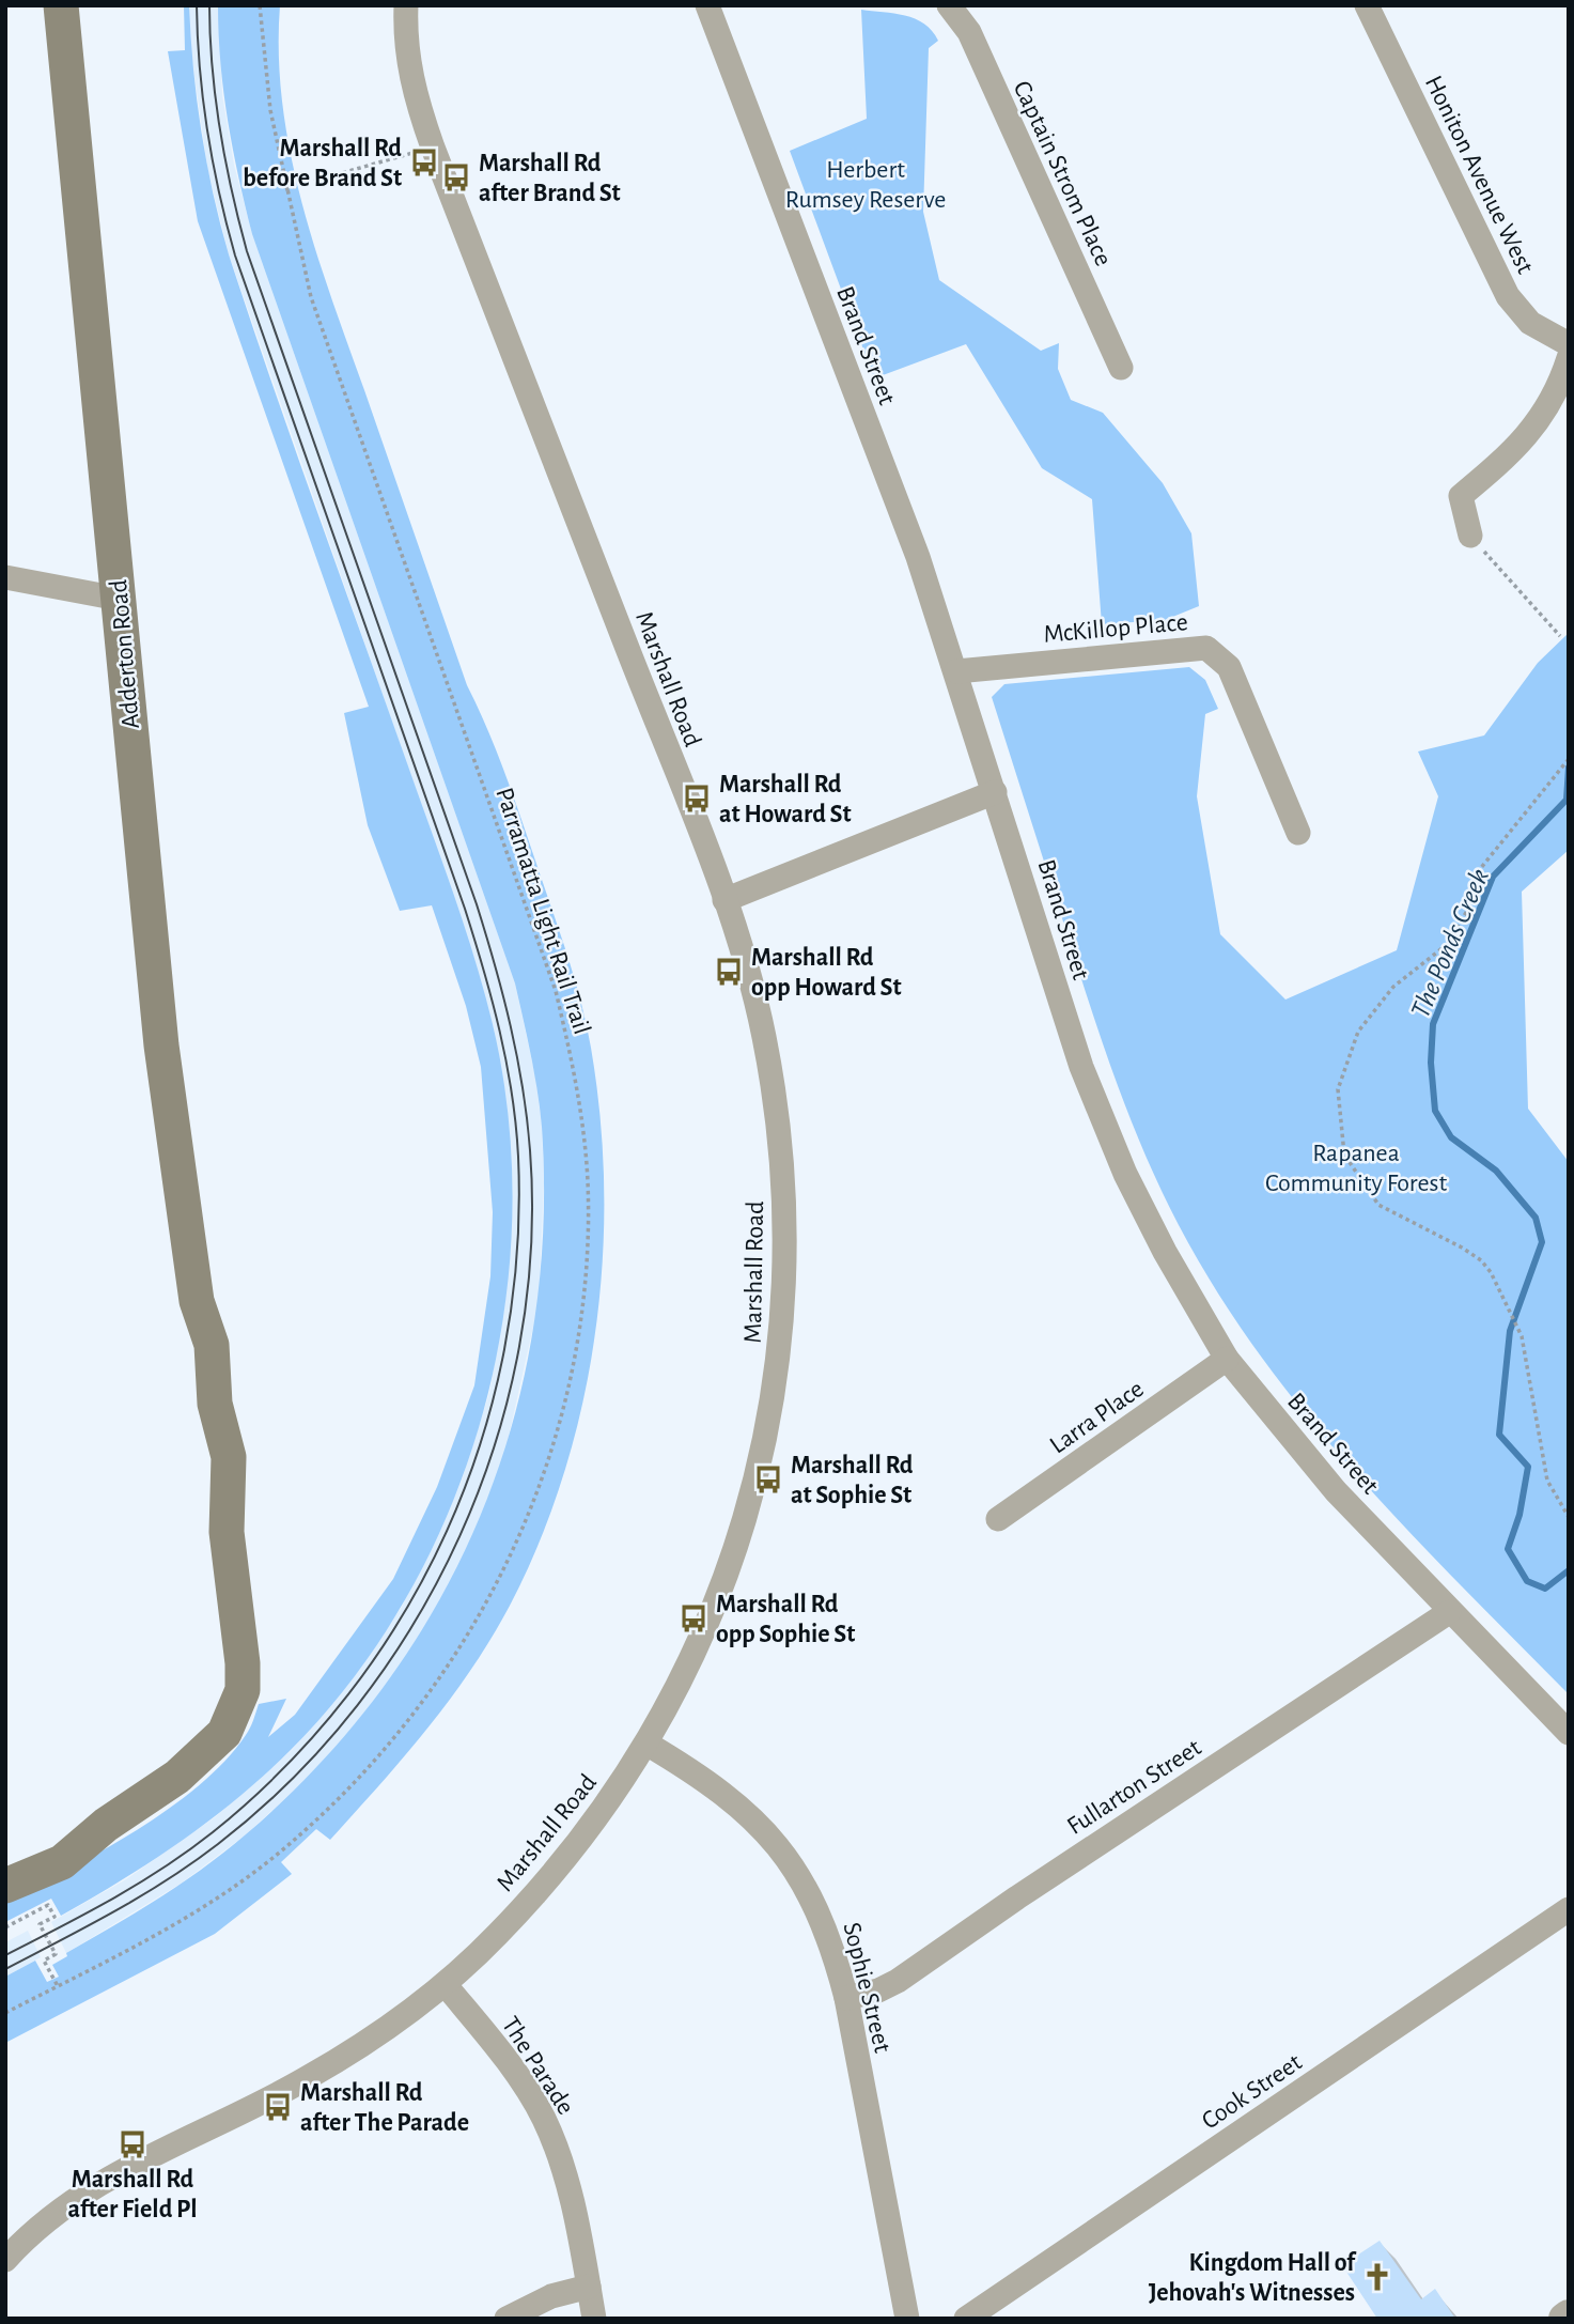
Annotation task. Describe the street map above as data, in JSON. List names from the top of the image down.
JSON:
{
  "streets": {
    "main road": ["Adderton Road"],
    "street": [
      "Captain Strom Place",
      "Honiton Avenue West",
      "Brand Street",
      "McKillop Place",
      "Marshall Road",
      "Larra Place",
      "Fullarton Street",
      "Sophie Street",
      "The Parade",
      "Cook Street"
    ],
    "path": ["Parramatta Light Rail Trail"]
  },
  "crossings": [
    ["Brand Street", "McKillop Place"],
    ["Brand Street", "Larra Place"],
    ["Brand Street", "Fullarton Street"],
    ["Marshall Road", "Sophie Street"],
    ["Marshall Road", "The Parade"],
    ["Fullarton Street", "Sophie Street"]
  ],
  "water": ["The Ponds Creek"],
  "parks": ["Herbert Rumsey Reserve", "Rapanea Community Forest"],
  "places": {
    "bus stop": [
      "Marshall Rd before Brand St",
      "Marshall Rd after Brand St",
      "Marshall Rd at Howard St",
      "Marshall Rd opp Howard St",
      "Marshall Rd at Sophie St",
      "Marshall Rd opp Sophie St",
      "Marshall Rd after The Parade",
      "Marshall Rd after Field Pl"
    ],
    "church": ["Kingdom Hall of Jehovah's Witnesses"]
  }
}
